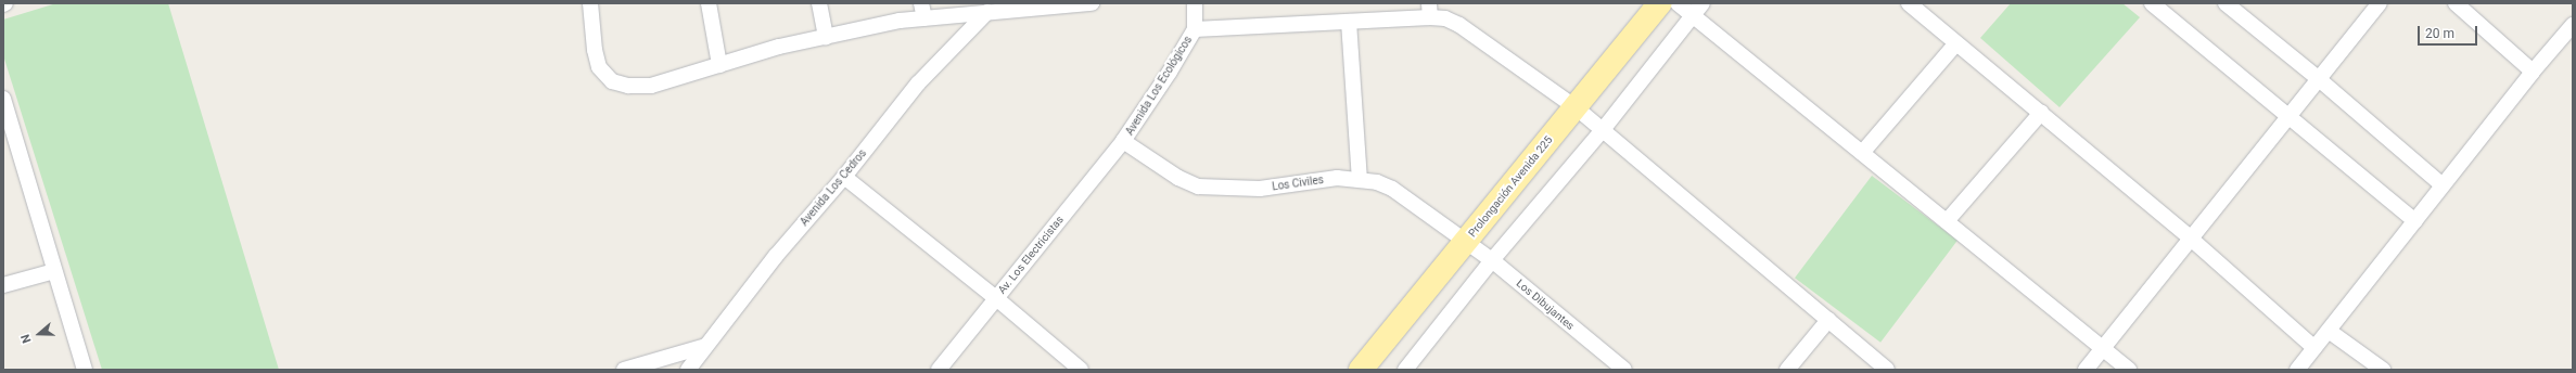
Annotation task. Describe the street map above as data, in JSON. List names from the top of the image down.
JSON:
{
  "streets": {
    "main road": ["Prolongación Avenida 225"],
    "street": [
      "Avenida Los Ecológicos",
      "Los Civiles",
      "Avenida Los Cedros",
      "Av. Los Electricistas",
      "Los Dibujantes"
    ]
  },
  "crossings": [
    ["Avenida Los Ecológicos", "Los Civiles"],
    ["Avenida Los Ecológicos", "Av. Los Electricistas"],
    ["Los Civiles", "Prolongación Avenida 225"],
    ["Los Civiles", "Av. Los Electricistas"],
    ["Los Civiles", "Los Dibujantes"],
    ["Prolongación Avenida 225", "Los Dibujantes"]
  ],
  "scale_bar": "20 m",
  "north": "left"
}
